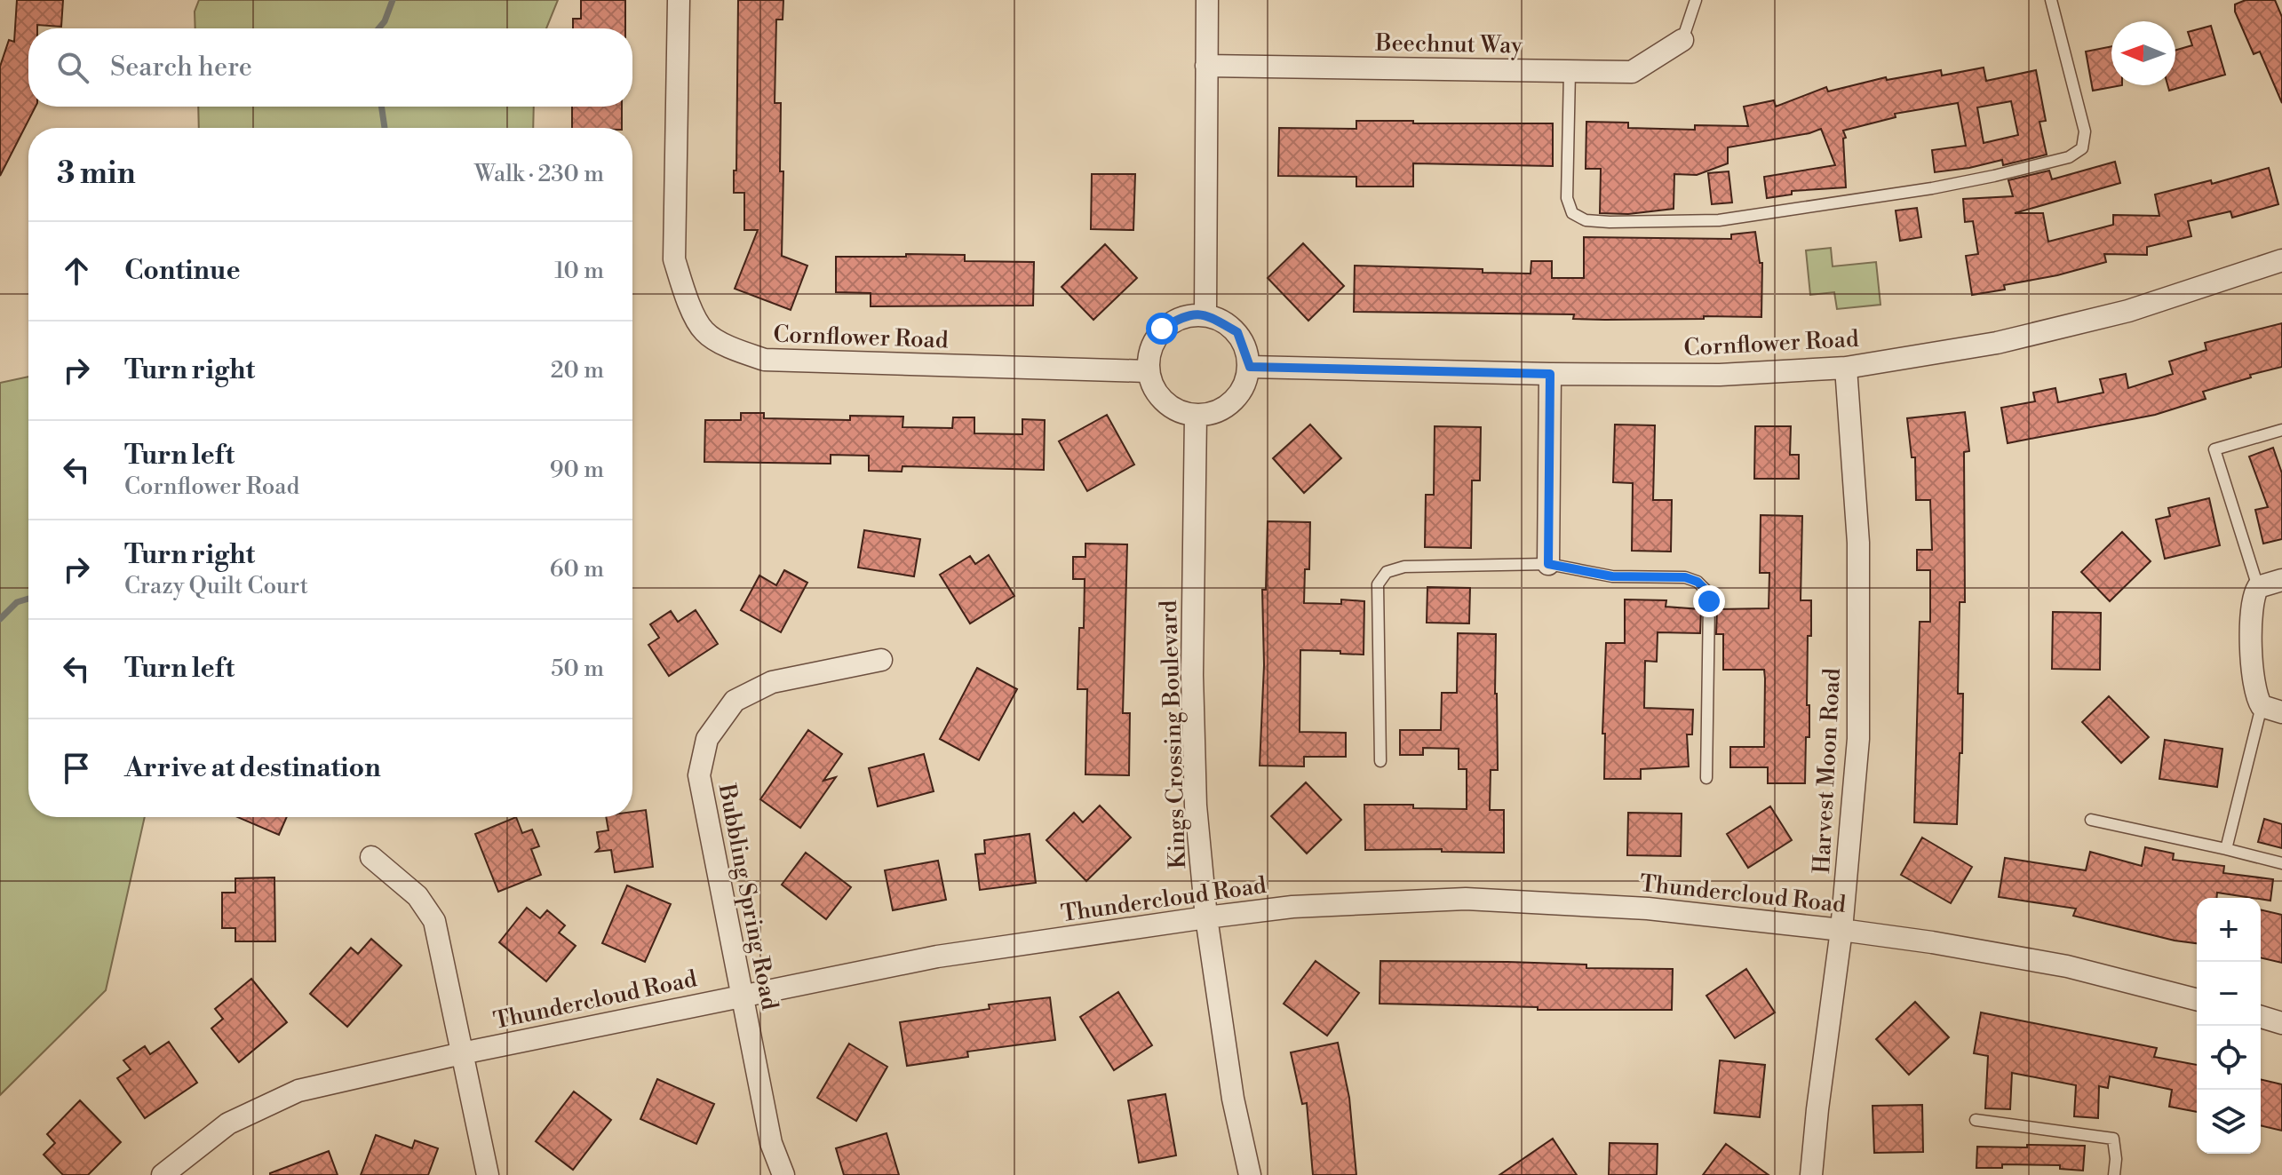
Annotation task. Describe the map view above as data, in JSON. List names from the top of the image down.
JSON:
{
  "streets": {
    "street": [
      "Beechnut Way",
      "Cornflower Road",
      "Kings Crossing Boulevard",
      "Harvest Moon Road",
      "Thundercloud Road",
      "Bubbling Spring Road"
    ]
  },
  "crossings": [
    ["Cornflower Road", "Kings Crossing Boulevard"],
    ["Cornflower Road", "Harvest Moon Road"],
    ["Kings Crossing Boulevard", "Thundercloud Road"],
    ["Harvest Moon Road", "Thundercloud Road"],
    ["Thundercloud Road", "Bubbling Spring Road"]
  ],
  "north": "left",
  "page": {
    "search": "Search here",
    "heading": ["3 min", "Walk · 230 m"],
    "list": [
      ["Continue", "10 m"],
      ["Turn right", "20 m"],
      ["Turn left", "Cornflower Road", "90 m"],
      ["Turn right", "Crazy Quilt Court", "60 m"],
      ["Turn left", "50 m"],
      "Arrive at destination"
    ],
    "map_buttons": ["+", "−"]
  }
}
